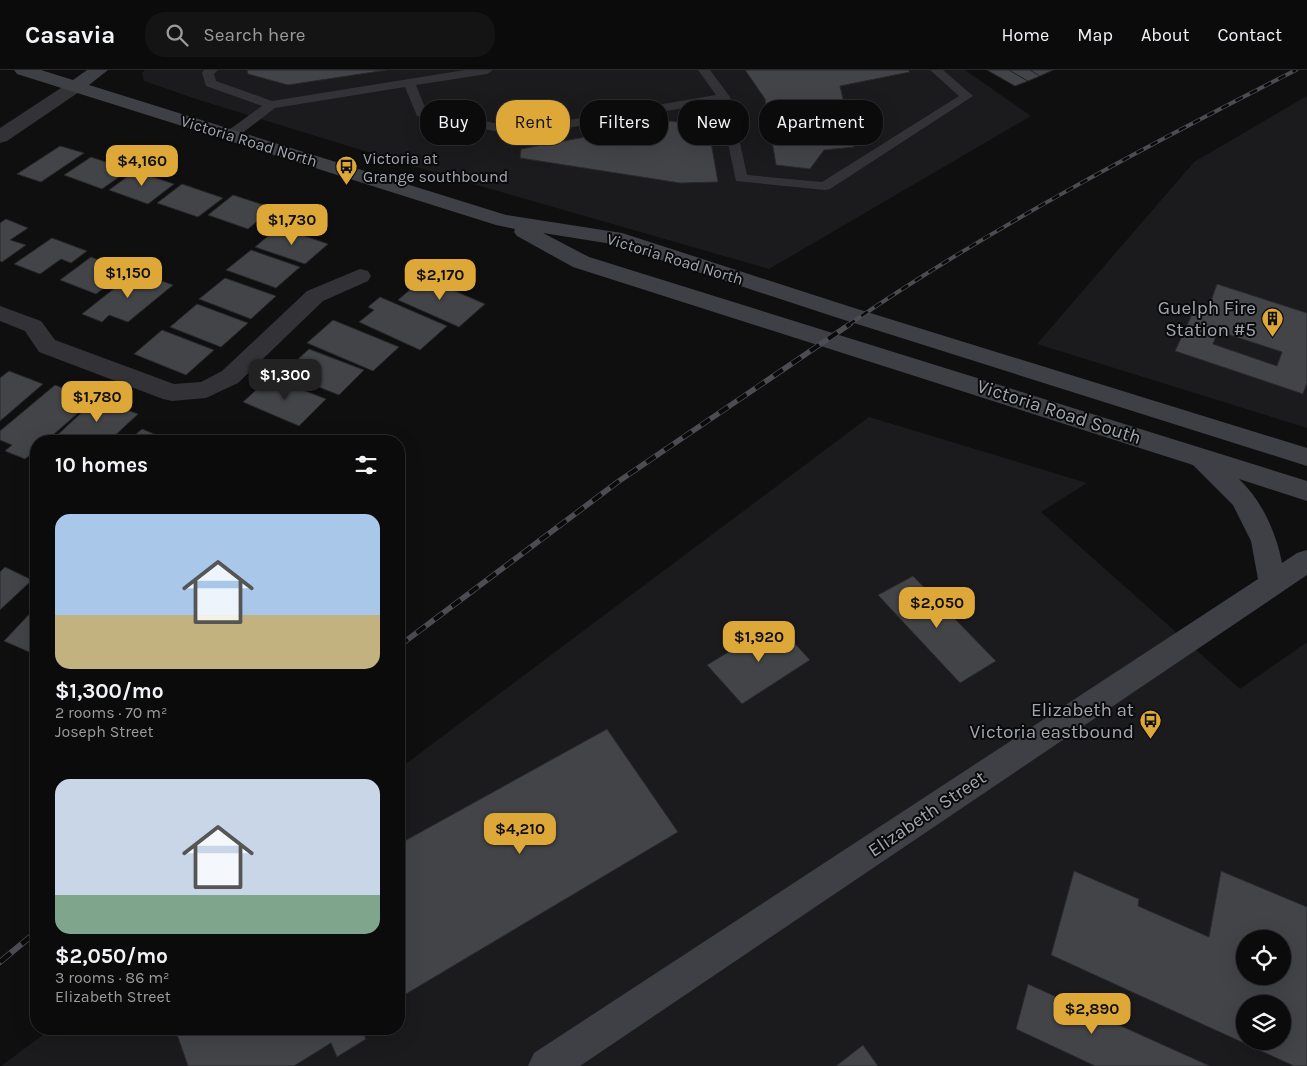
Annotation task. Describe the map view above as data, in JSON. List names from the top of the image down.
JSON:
{
  "streets": {
    "main road": ["Victoria Road North", "Victoria Road South", "Elizabeth Street"]
  },
  "crossings": [
    ["Victoria Road North", "Victoria Road South"]
  ],
  "places": {
    "bus stop": ["Victoria at Grange southbound", "Elizabeth at Victoria eastbound"],
    "building": ["Guelph Fire Station #5"]
  },
  "page": {
    "header": "Casavia",
    "search": "Search here",
    "nav": [
      "Home",
      "Map",
      "About",
      "Contact"
    ],
    "chip": [
      "Buy",
      "Rent",
      "Filters",
      "New",
      "Apartment"
    ],
    "price": [
      "$4,160",
      "$1,730",
      "$1,150",
      "$2,170",
      "$1,300",
      "$1,780",
      "$2,050",
      "$1,920",
      "$4,210",
      "$2,890"
    ],
    "heading": "10 homes",
    "list": [
      {
        "name": "$1,300/mo",
        "note": "2 rooms · 70 m² · Joseph Street"
      },
      {
        "name": "$2,050/mo",
        "note": "3 rooms · 86 m² · Elizabeth Street"
      }
    ]
  }
}
